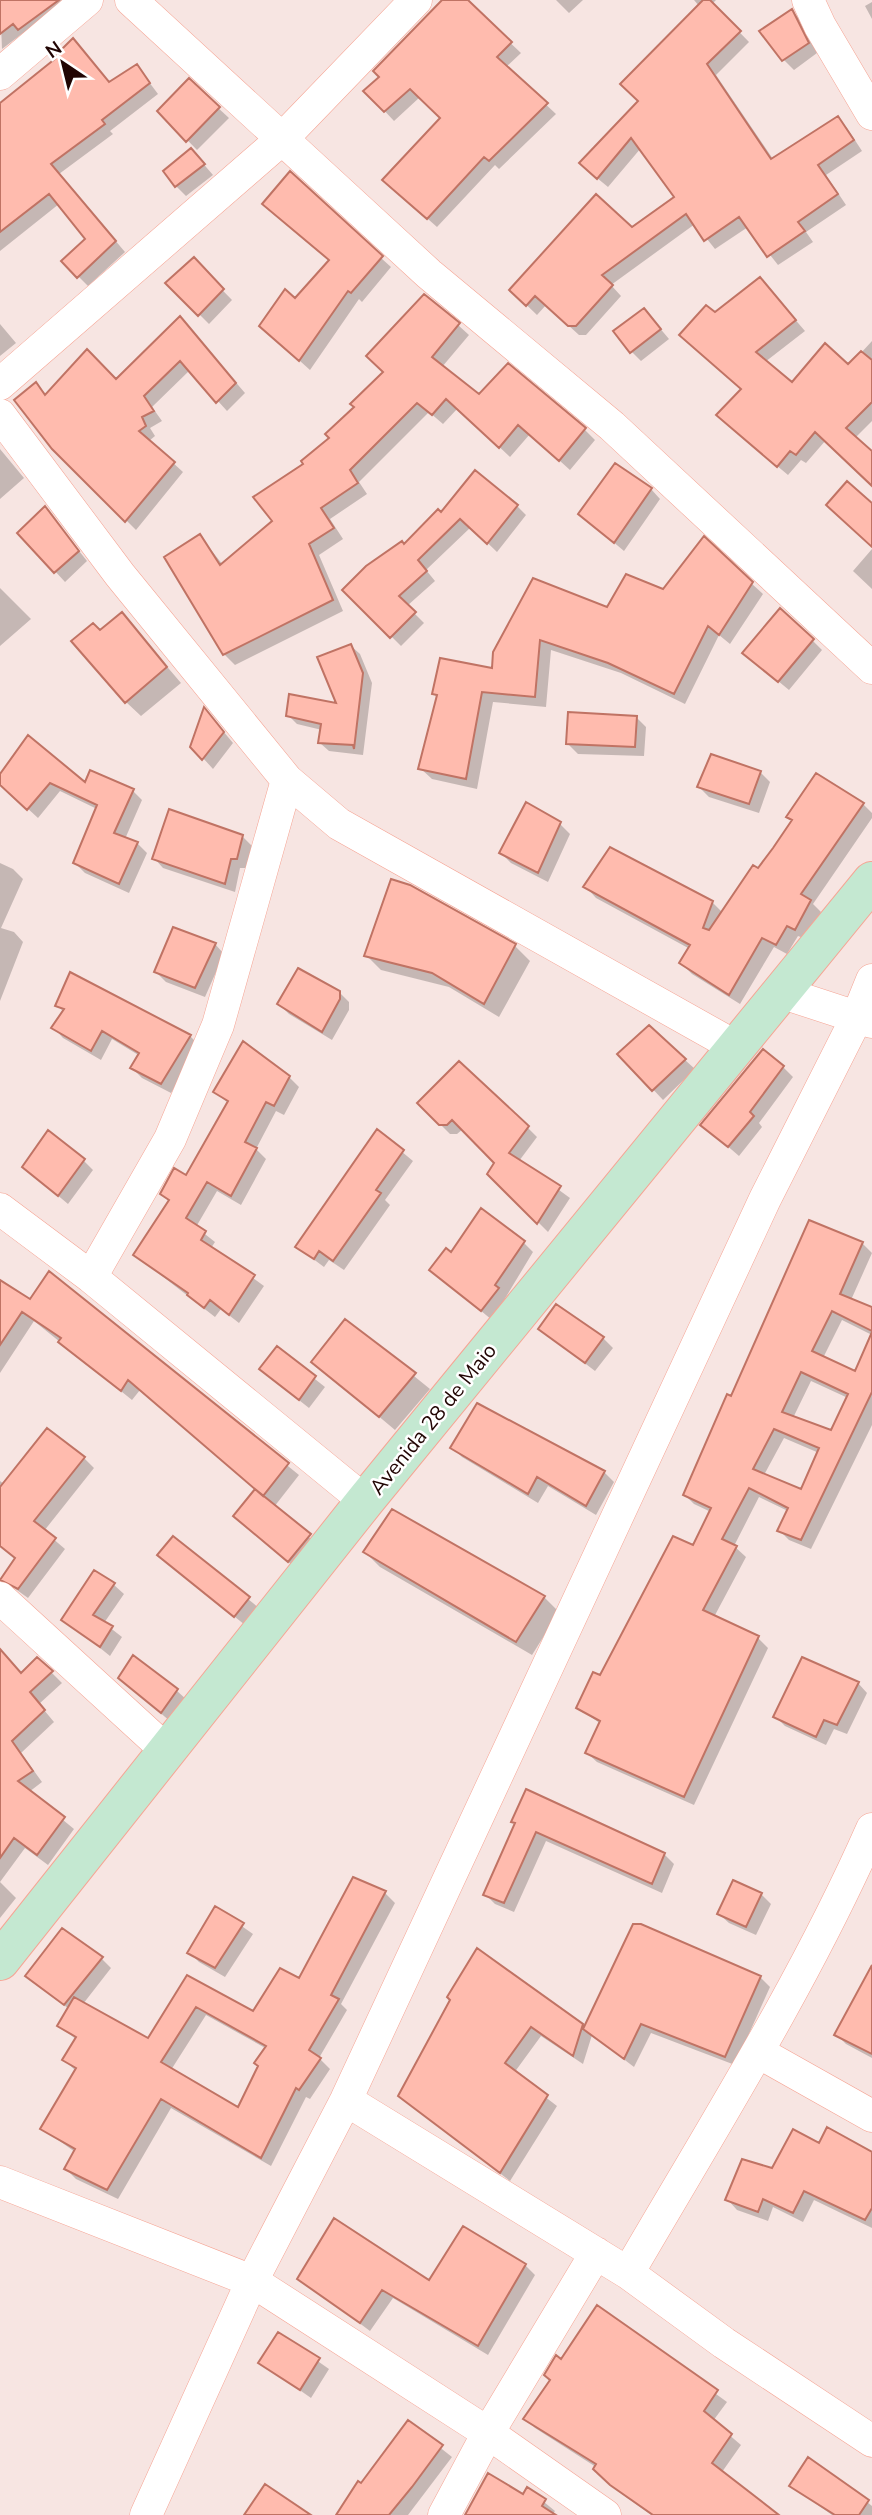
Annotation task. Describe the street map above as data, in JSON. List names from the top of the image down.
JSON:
{
  "streets": {
    "street": ["Avenida 28 de Maio"]
  },
  "north": "top left"
}
